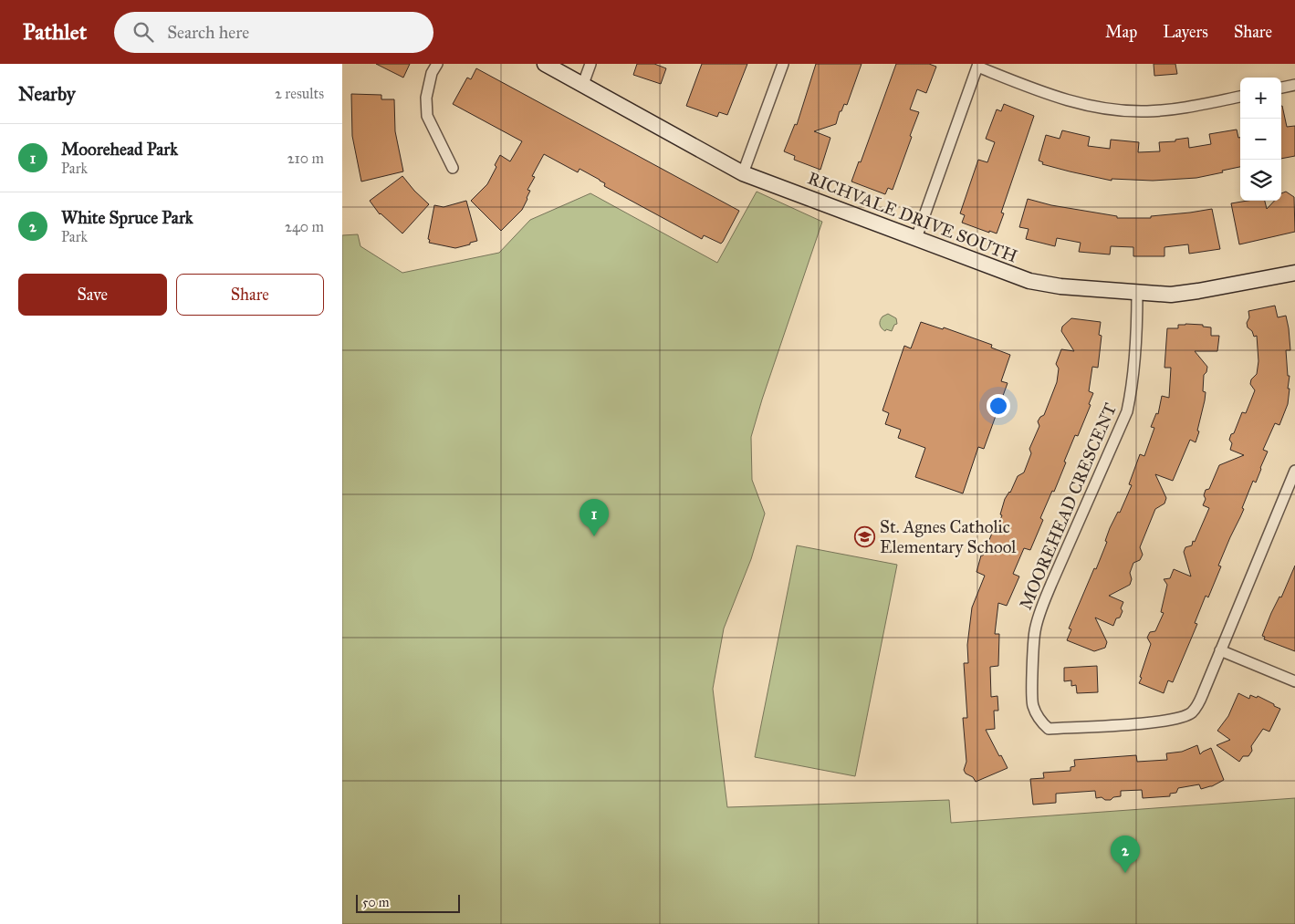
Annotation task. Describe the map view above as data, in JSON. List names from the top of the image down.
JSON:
{
  "streets": {
    "street": ["RICHVALE DRIVE SOUTH", "MOOREHEAD CRESCENT"]
  },
  "crossings": [
    ["RICHVALE DRIVE SOUTH", "MOOREHEAD CRESCENT"]
  ],
  "places": {
    "school or university": ["St. Agnes Catholic Elementary School"]
  },
  "scale_bar": "50 m",
  "page": {
    "header": "Pathlet",
    "search": "Search here",
    "nav": ["Map", "Layers", "Share"],
    "heading": ["Nearby", "2 results"],
    "map_buttons": ["+", "−"],
    "list": [
      {
        "mark": "1",
        "name": "Moorehead Park",
        "note": "Park",
        "value": "210 m"
      },
      {
        "mark": "2",
        "name": "White Spruce Park",
        "note": "Park",
        "value": "240 m"
      }
    ],
    "buttons": ["Save", "Share"],
    "pins": ["1", "2"],
    "scale": "50 m"
  }
}
